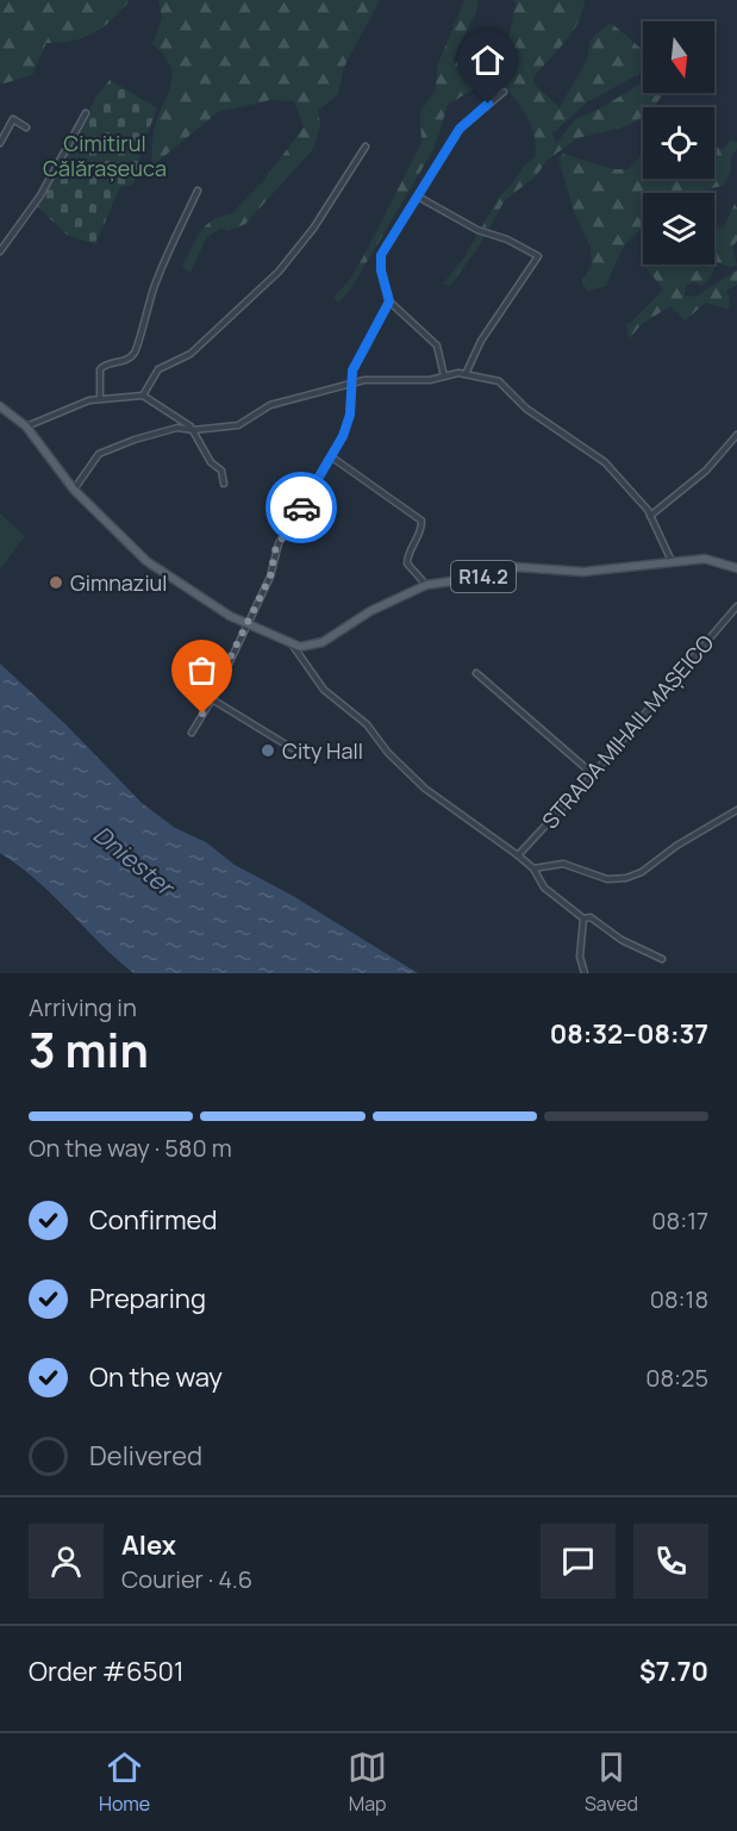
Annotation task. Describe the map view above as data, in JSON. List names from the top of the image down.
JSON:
{
  "streets": {
    "main road": ["R14.2"],
    "street": ["STRADA MIHAIL MAȘEICO"]
  },
  "water": ["Dniester"],
  "parks": ["Cimitirul Călărașeuca"],
  "places": ["Gimnaziul", "City Hall"],
  "north": "bottom",
  "page": {
    "heading": ["3 min", "Arriving in", "08:32–08:37"],
    "panel": [
      "Alex",
      "Courier · 4.6",
      "Order #6501",
      "$7.70"
    ],
    "bar": "On the way · 580 m",
    "list": [
      ["Confirmed", "08:17"],
      ["Preparing", "08:18"],
      ["On the way", "08:25"],
      "Delivered"
    ],
    "tabs": ["Home", "Map", "Saved"]
  }
}
